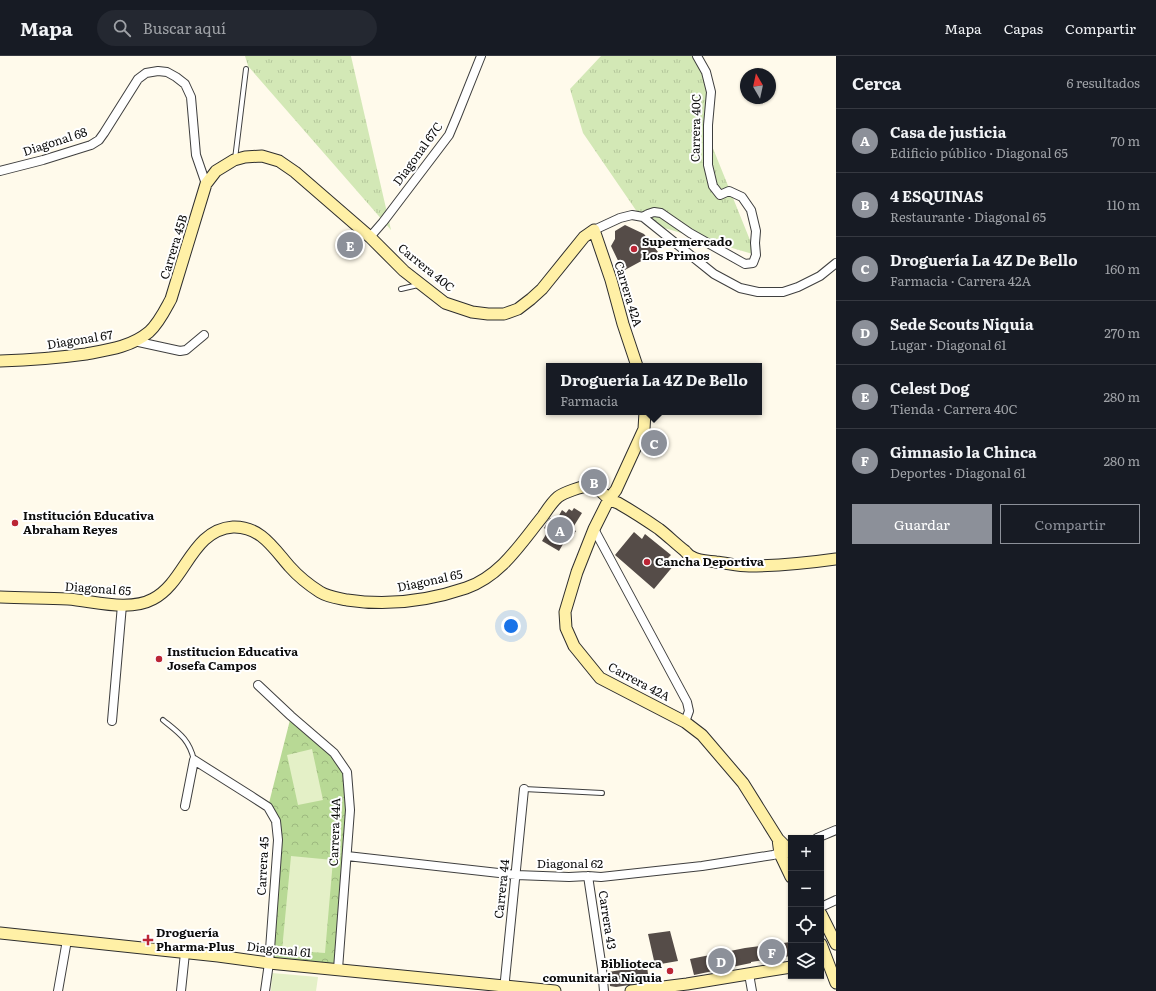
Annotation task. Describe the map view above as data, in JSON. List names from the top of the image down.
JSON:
{
  "streets": {
    "street": [
      "Carrera 40C",
      "Diagonal 68",
      "Diagonal 67C",
      "Carrera 45B",
      "Carrera 42A",
      "Diagonal 67",
      "Diagonal 65",
      "Carrera 44A",
      "Diagonal 62",
      "Carrera 45",
      "Carrera 44",
      "Carrera 43",
      "Diagonal 61"
    ]
  },
  "crossings": [
    ["Carrera 40C", "Diagonal 67C"],
    ["Carrera 40C", "Carrera 45B"],
    ["Carrera 40C", "Carrera 42A"],
    ["Diagonal 68", "Carrera 45B"],
    ["Carrera 45B", "Diagonal 67"],
    ["Carrera 42A", "Diagonal 65"],
    ["Carrera 42A", "Diagonal 62"],
    ["Carrera 44A", "Diagonal 62"],
    ["Carrera 44A", "Diagonal 61"],
    ["Diagonal 62", "Carrera 44"],
    ["Diagonal 62", "Carrera 43"],
    ["Carrera 45", "Diagonal 61"],
    ["Carrera 44", "Diagonal 61"]
  ],
  "places": {
    "other": [
      "Supermercado Los Primos",
      "Institución Educativa Abraham Reyes",
      "Cancha Deportiva",
      "Institucion Educativa Josefa Campos",
      "Biblioteca comunitaria Niquia"
    ],
    "health": ["Droguería Pharma-Plus"]
  },
  "north": "top",
  "page": {
    "header": "Mapa",
    "search": "Buscar aquí",
    "nav": ["Mapa", "Capas", "Compartir"],
    "heading": ["Cerca", "6 resultados"],
    "list": [
      {
        "mark": "A",
        "name": "Casa de justicia",
        "note": "Edificio público · Diagonal 65",
        "value": "70 m"
      },
      {
        "mark": "B",
        "name": "4 ESQUINAS",
        "note": "Restaurante · Diagonal 65",
        "value": "110 m"
      },
      {
        "mark": "C",
        "name": "Droguería La 4Z De Bello",
        "note": "Farmacia · Carrera 42A",
        "value": "160 m"
      },
      {
        "mark": "D",
        "name": "Sede Scouts Niquia",
        "note": "Lugar · Diagonal 61",
        "value": "270 m"
      },
      {
        "mark": "E",
        "name": "Celest Dog",
        "note": "Tienda · Carrera 40C",
        "value": "280 m"
      },
      {
        "mark": "F",
        "name": "Gimnasio la Chinca",
        "note": "Deportes · Diagonal 61",
        "value": "280 m"
      }
    ],
    "pins": [
      "E",
      "C",
      "B",
      "A",
      "F",
      "D"
    ],
    "popup": ["Droguería La 4Z De Bello", "Farmacia"],
    "buttons": ["Guardar", "Compartir"],
    "map_buttons": ["+", "−"]
  }
}
